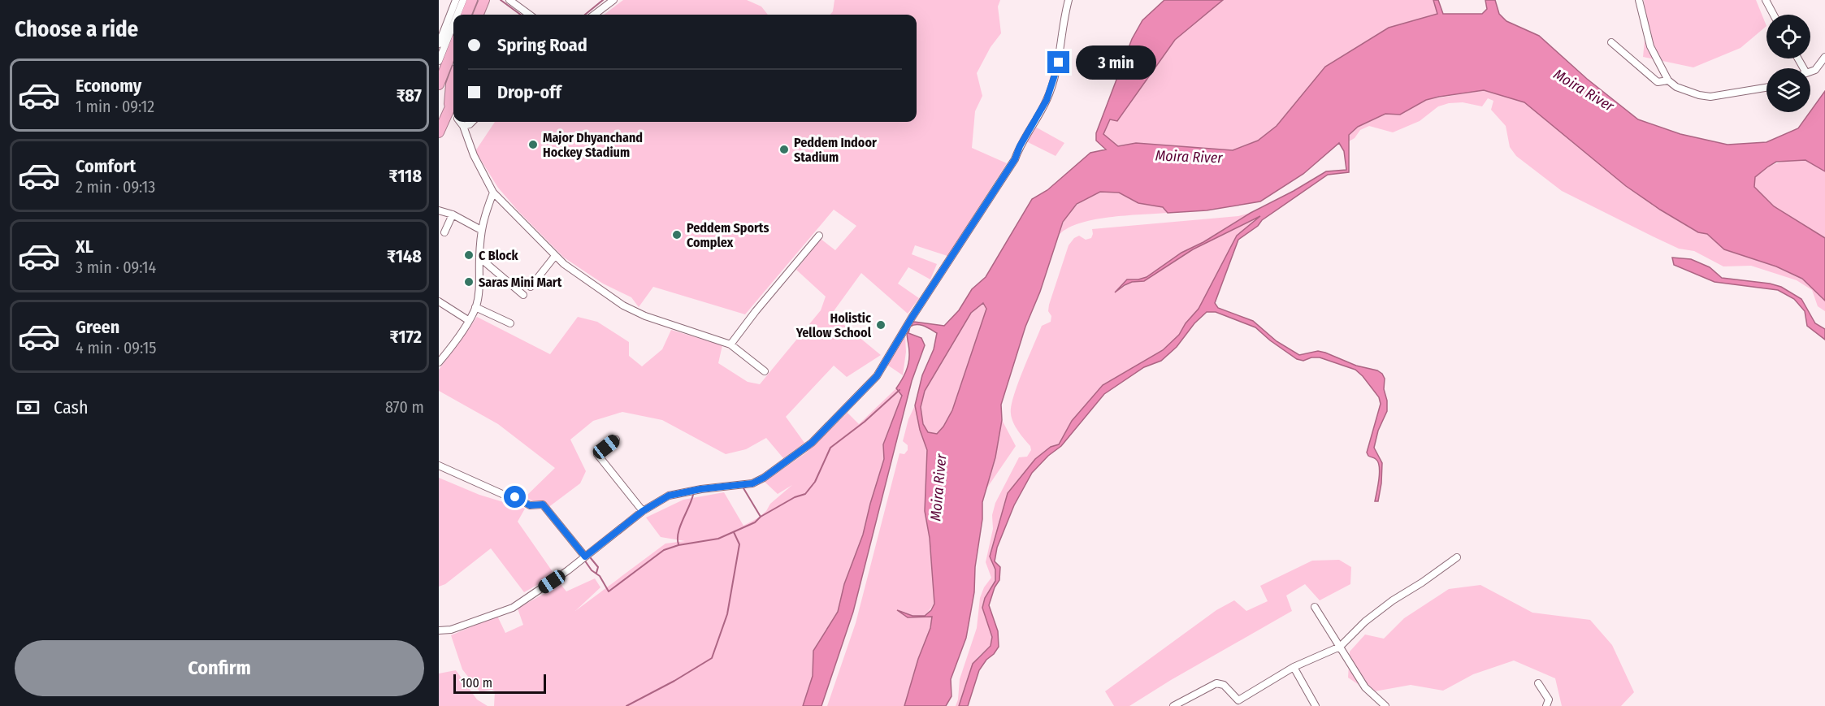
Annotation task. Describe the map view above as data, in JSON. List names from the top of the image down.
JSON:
{
  "water": ["Moira River"],
  "places": [
    "Major Dhyanchand Hockey Stadium",
    "Peddem Indoor Stadium",
    "Peddem Sports Complex",
    "C Block",
    "Saras Mini Mart",
    "Holistic Yellow School"
  ],
  "scale_bar": "100 m",
  "page": {
    "heading": "Choose a ride",
    "banner": ["Spring Road", "Drop-off"],
    "bubble": "3 min",
    "list": [
      {
        "name": "Economy",
        "note": "1 min · 09:12",
        "value": "₹87"
      },
      {
        "name": "Comfort",
        "note": "2 min · 09:13",
        "value": "₹118"
      },
      {
        "name": "XL",
        "note": "3 min · 09:14",
        "value": "₹148"
      },
      {
        "name": "Green",
        "note": "4 min · 09:15",
        "value": "₹172"
      }
    ],
    "pay": ["Cash", "870 m"],
    "buttons": "Confirm",
    "scale": "100 m"
  }
}
